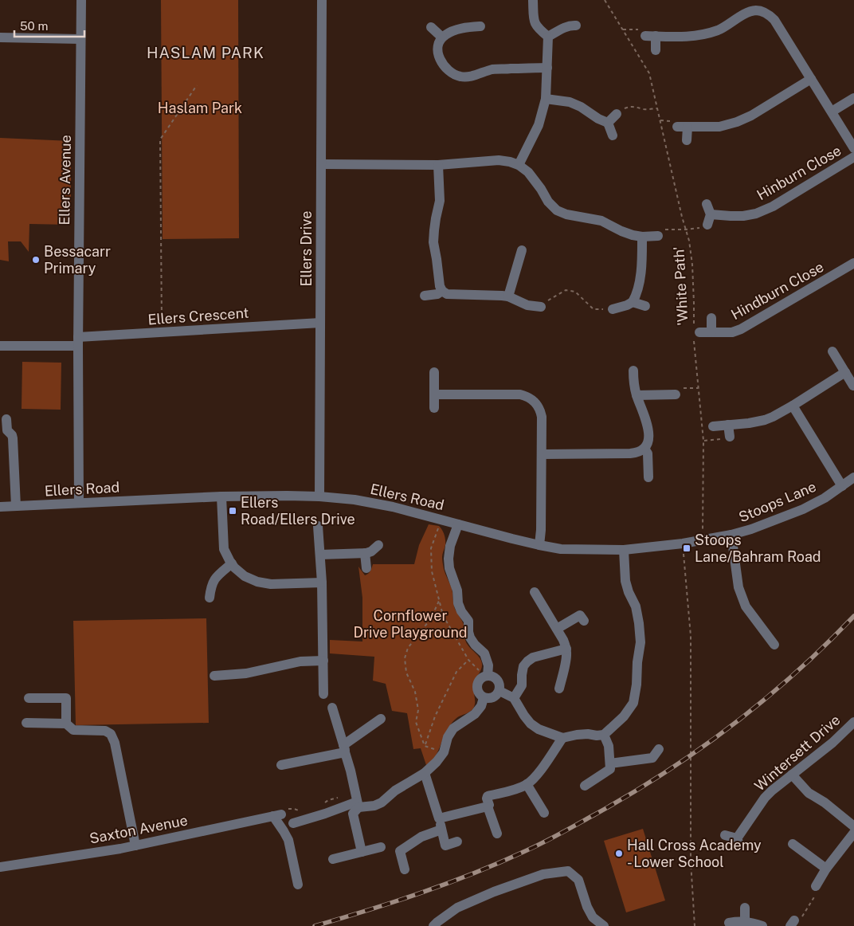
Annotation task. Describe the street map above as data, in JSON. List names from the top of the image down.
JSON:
{
  "streets": {
    "street": [
      "Hinburn Close",
      "Ellers Avenue",
      "Ellers Drive",
      "Hindburn Close",
      "Ellers Crescent",
      "Ellers Road",
      "Stoops Lane",
      "Wintersett Drive",
      "Saxton Avenue"
    ],
    "path": ["'White Path'"]
  },
  "crossings": [
    ["Ellers Avenue", "Ellers Crescent"],
    ["Ellers Avenue", "Ellers Road"],
    ["Ellers Drive", "Ellers Crescent"],
    ["Ellers Drive", "Ellers Road"],
    ["'White Path'", "Hindburn Close"],
    ["'White Path'", "Ellers Road"],
    ["Ellers Road", "Stoops Lane"]
  ],
  "districts": ["HASLAM PARK"],
  "parks": ["Haslam Park", "Cornflower Drive Playground"],
  "places": {
    "other": ["Bessacarr Primary", "Hall Cross Academy - Lower School"],
    "transit": ["Ellers Road/Ellers Drive", "Stoops Lane/Bahram Road"]
  },
  "scale_bar": "50 m"
}
